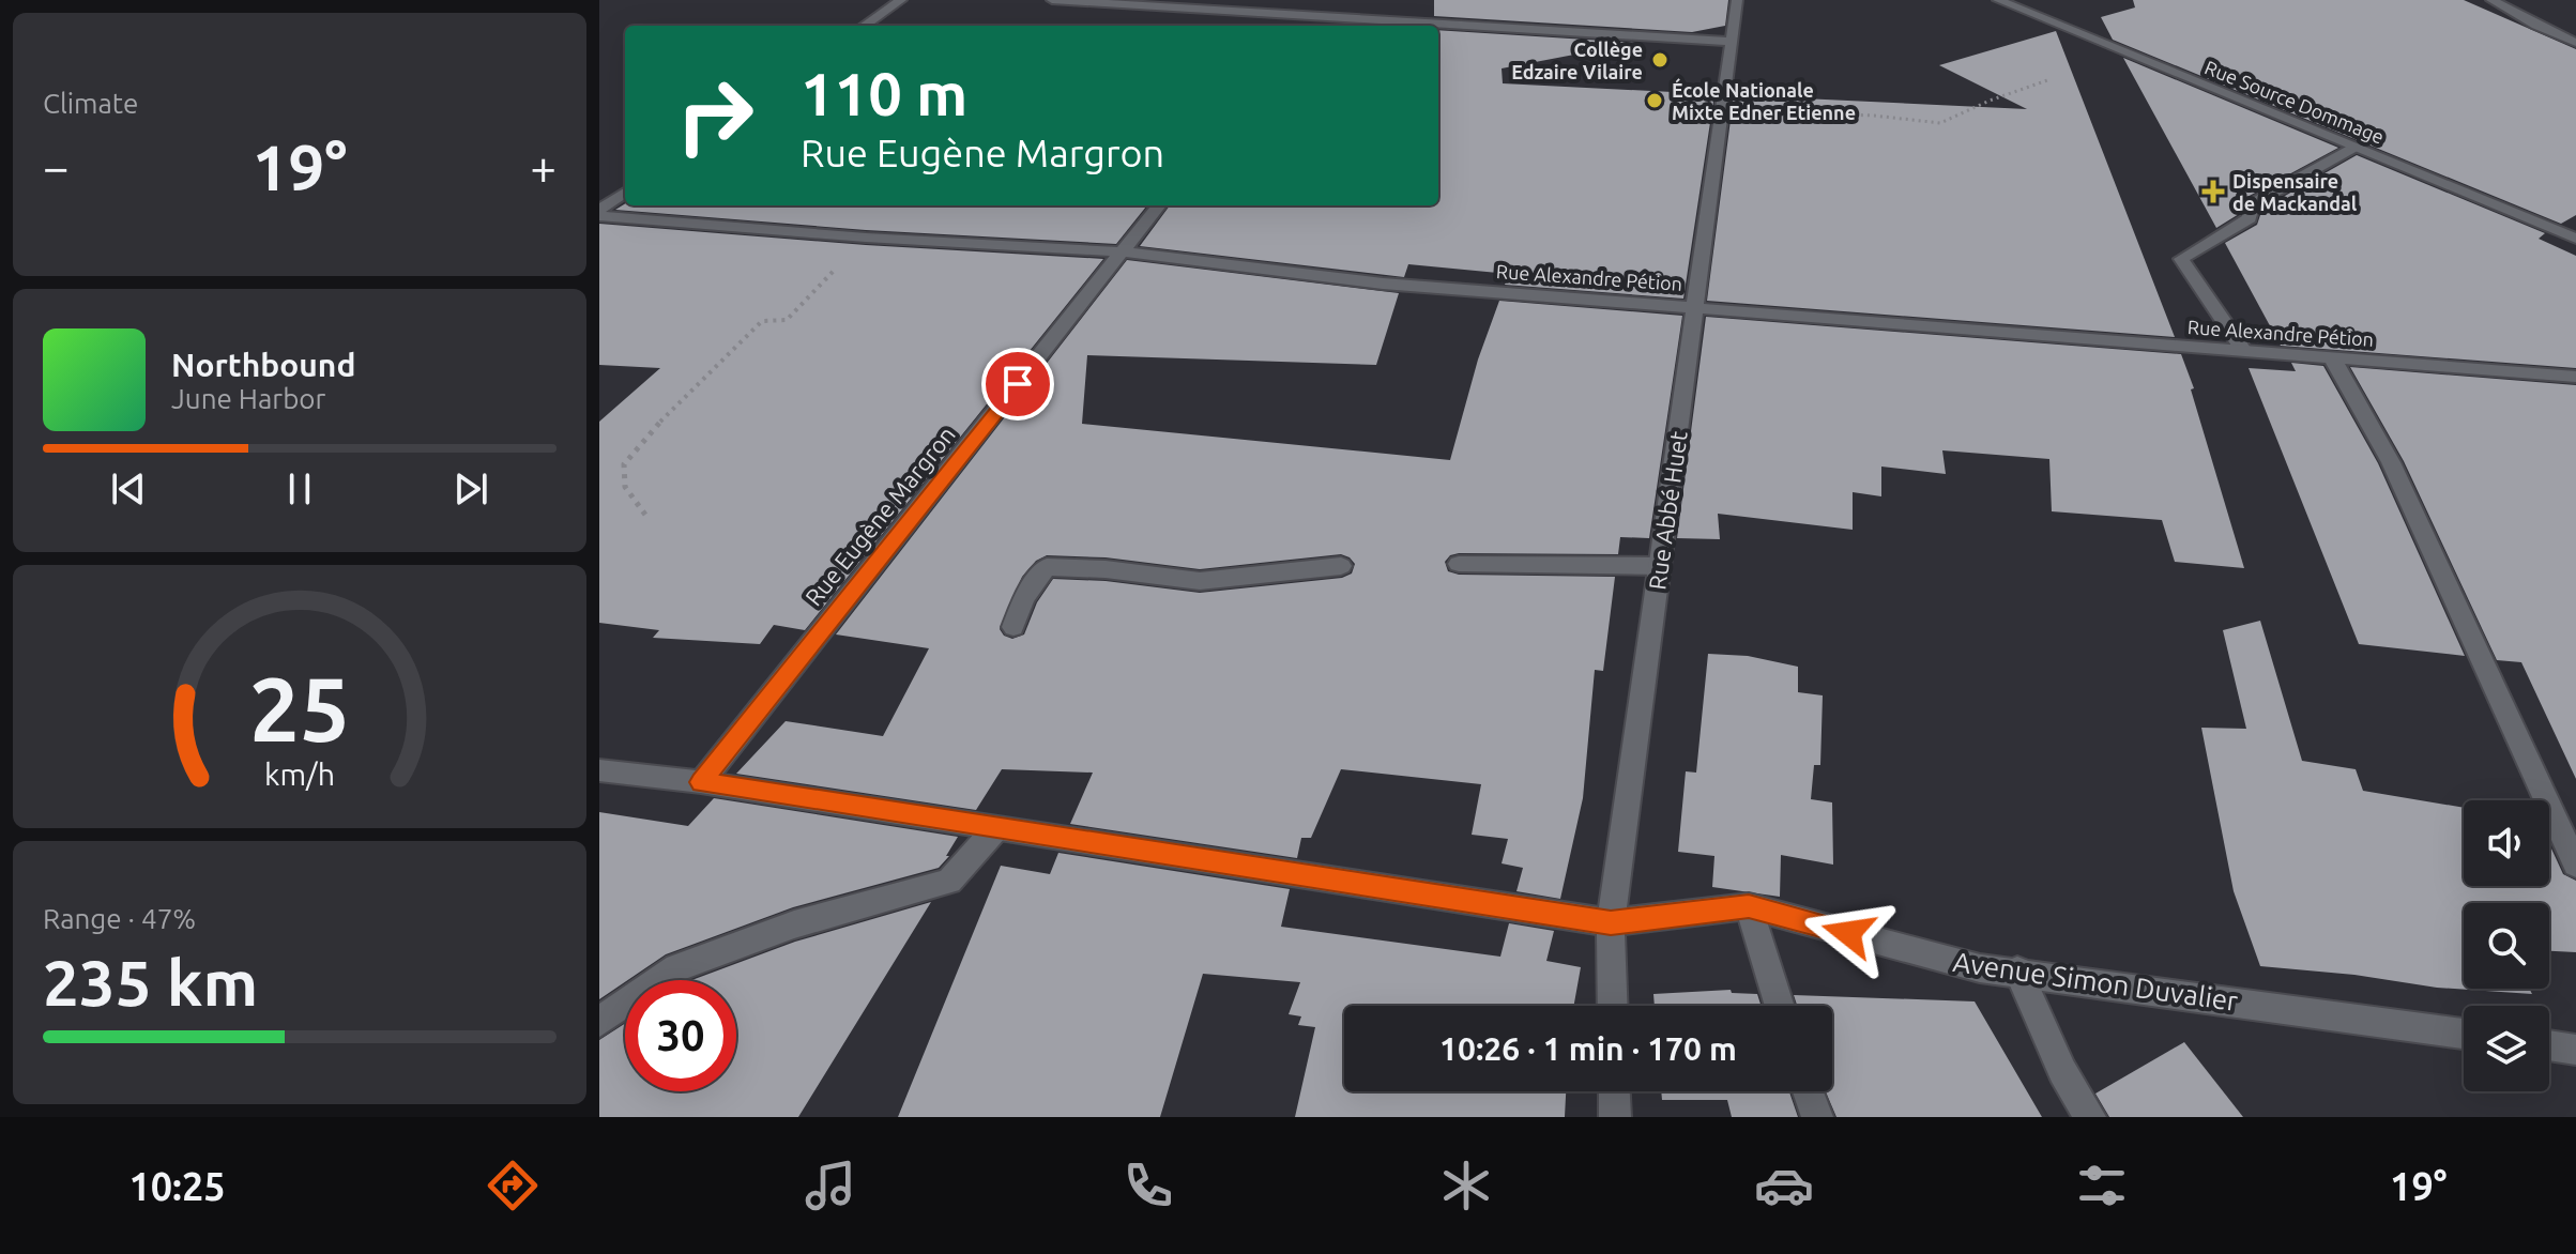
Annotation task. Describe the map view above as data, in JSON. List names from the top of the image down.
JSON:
{
  "streets": {
    "street": [
      "Rue Source Dommage",
      "Rue Alexandre Pétion",
      "Rue Abbé Huet",
      "Rue Eugène Margron",
      "Avenue Simon Duvalier"
    ]
  },
  "crossings": [
    ["Rue Alexandre Pétion", "Rue Abbé Huet"],
    ["Rue Alexandre Pétion", "Rue Eugène Margron"],
    ["Rue Abbé Huet", "Avenue Simon Duvalier"],
    ["Rue Eugène Margron", "Avenue Simon Duvalier"]
  ],
  "places": {
    "other": ["Collège Edzaire Vilaire", "École Nationale Mixte Edner Etienne"],
    "health": ["Dispensaire de Mackandal"]
  },
  "page": {
    "tile": [
      "Climate",
      ["Range · 47%", "235 km"]
    ],
    "turn": ["110 m", "Rue Eugène Margron"],
    "heat": ["−", "19°", "+"],
    "song": ["Northbound", "June Harbor"],
    "limit": "30",
    "trip": "10:26 · 1 min · 170 m",
    "tabs": ["10:25", "19°"],
    "gauge": ["25", "km/h"]
  }
}
